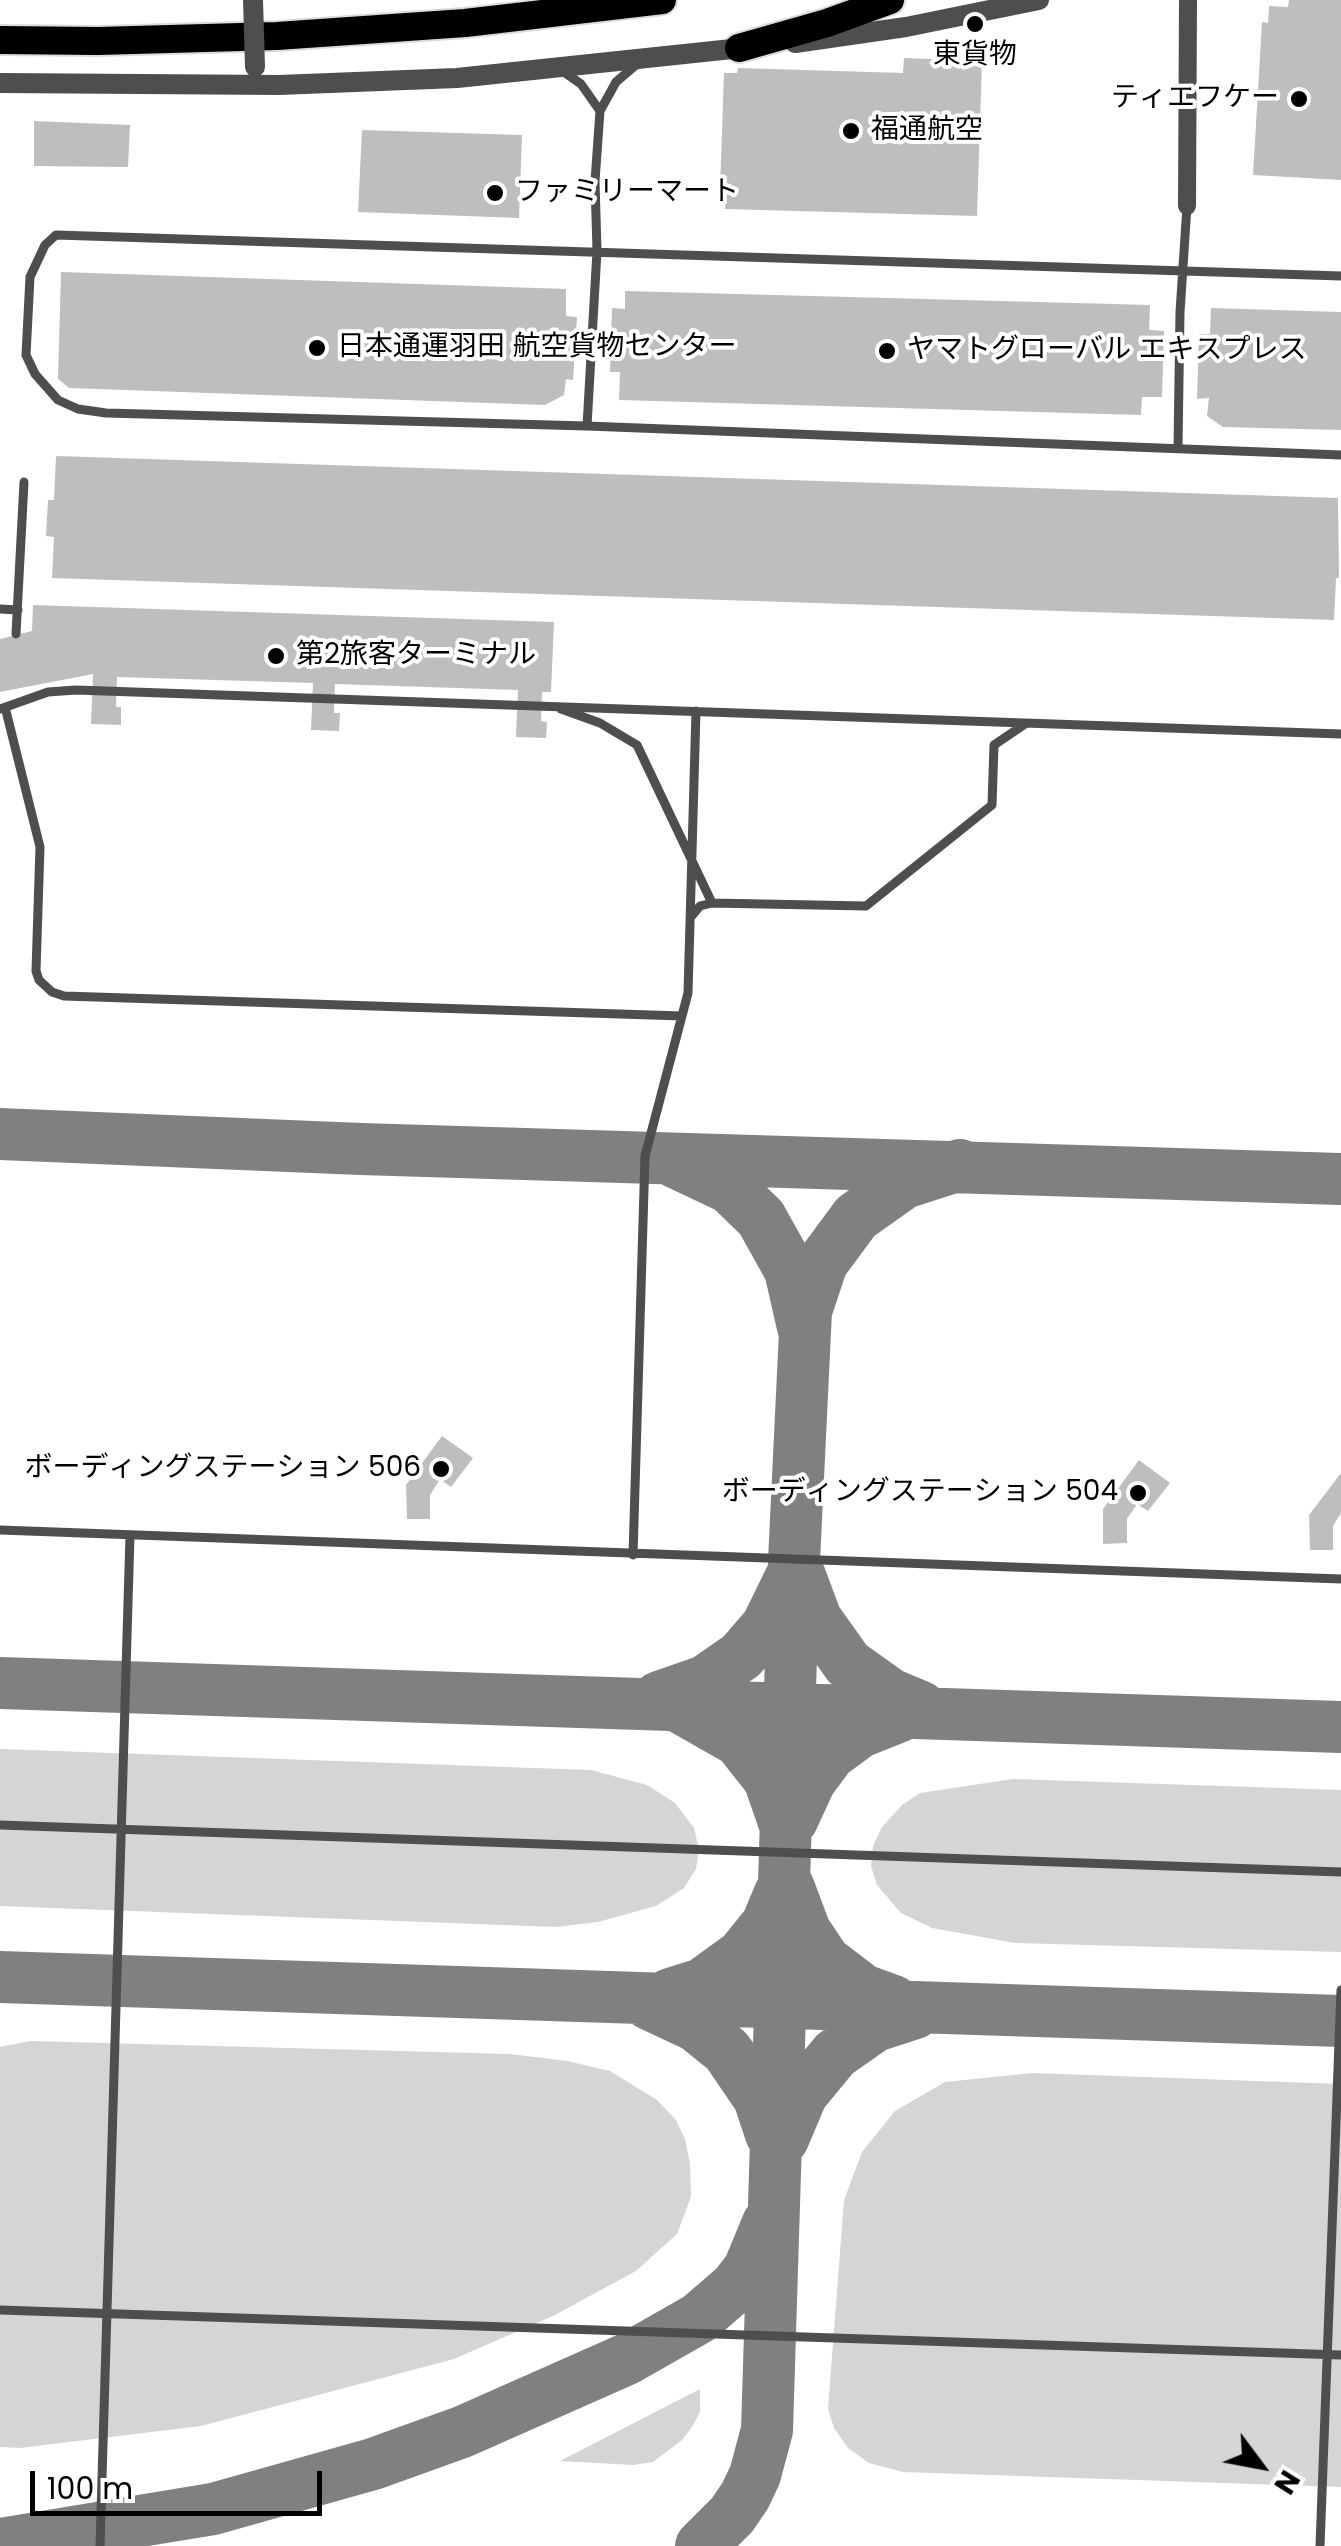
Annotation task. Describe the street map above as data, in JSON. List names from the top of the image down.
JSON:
{
  "places": [
    "東貨物",
    "ティエフケー",
    "福通航空",
    "ファミリーマート",
    "日本通運羽田 航空貨物センター",
    "ヤマトグローバル エキスプレス",
    "第2旅客ターミナル",
    "ボーディングステーション 506",
    "ボーディングステーション 504"
  ],
  "scale_bar": "100 m",
  "north": "bottom right"
}
